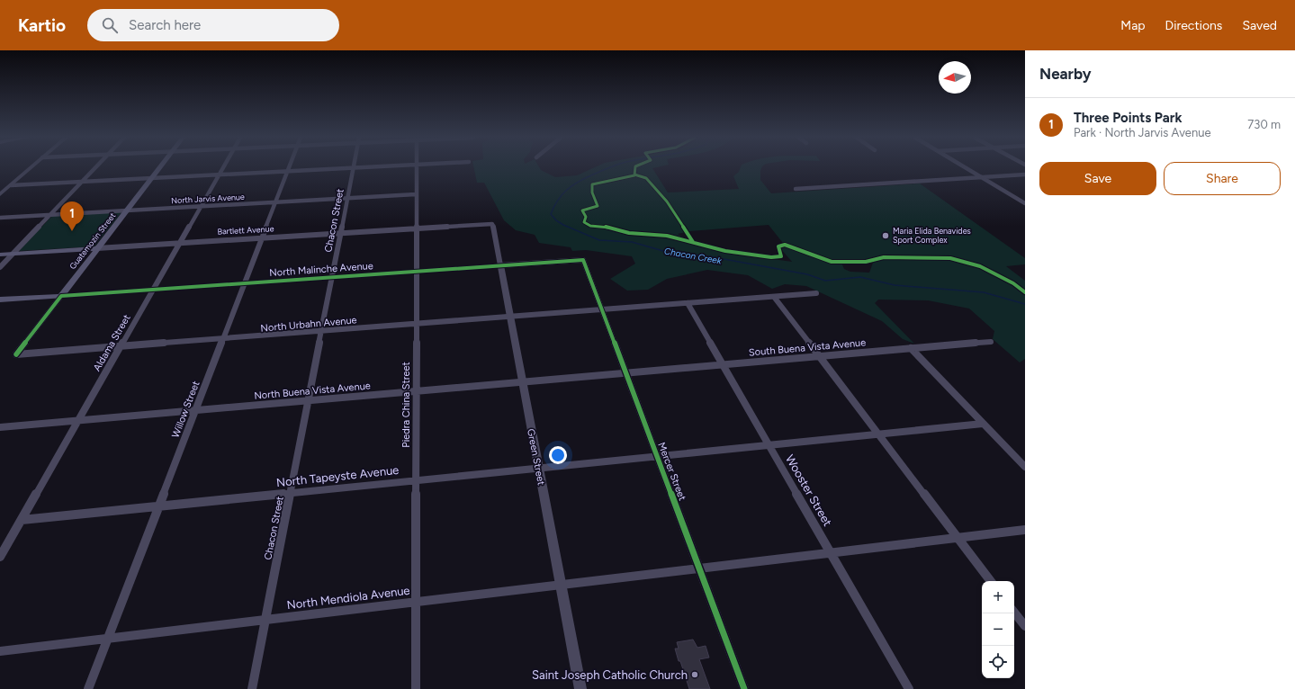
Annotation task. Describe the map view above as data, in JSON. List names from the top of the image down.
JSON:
{
  "streets": {
    "main road": ["Bartlett Avenue", "Guatemozin Street", "North Malinche Avenue"],
    "street": [
      "North Jarvis Avenue",
      "Chacon Street",
      "North Urbahn Avenue",
      "Aldama Street",
      "South Buena Vista Avenue",
      "North Buena Vista Avenue",
      "Piedra China Street",
      "Willow Street",
      "Green Street",
      "Mercer Street",
      "North Tapeyste Avenue",
      "Wooster Street",
      "North Mendiola Avenue"
    ]
  },
  "crossings": [
    ["North Jarvis Avenue", "Chacon Street"],
    ["North Jarvis Avenue", "Guatemozin Street"],
    ["North Jarvis Avenue", "Aldama Street"],
    ["North Jarvis Avenue", "Piedra China Street"],
    ["North Jarvis Avenue", "Willow Street"],
    ["Chacon Street", "Bartlett Avenue"],
    ["Chacon Street", "North Malinche Avenue"],
    ["Chacon Street", "North Urbahn Avenue"],
    ["Chacon Street", "North Buena Vista Avenue"],
    ["Chacon Street", "North Tapeyste Avenue"],
    ["Chacon Street", "North Mendiola Avenue"],
    ["Bartlett Avenue", "Guatemozin Street"],
    ["Bartlett Avenue", "Aldama Street"],
    ["Bartlett Avenue", "Piedra China Street"],
    ["Bartlett Avenue", "Willow Street"],
    ["Bartlett Avenue", "Green Street"],
    ["Guatemozin Street", "North Malinche Avenue"],
    ["Guatemozin Street", "North Urbahn Avenue"],
    ["North Malinche Avenue", "Aldama Street"],
    ["North Malinche Avenue", "Piedra China Street"],
    ["North Malinche Avenue", "Willow Street"],
    ["North Malinche Avenue", "Green Street"],
    ["North Malinche Avenue", "Mercer Street"],
    ["North Urbahn Avenue", "Aldama Street"],
    ["North Urbahn Avenue", "Piedra China Street"],
    ["North Urbahn Avenue", "Willow Street"],
    ["North Urbahn Avenue", "Green Street"],
    ["North Urbahn Avenue", "Mercer Street"],
    ["North Urbahn Avenue", "Wooster Street"],
    ["Aldama Street", "North Buena Vista Avenue"],
    ["Aldama Street", "North Tapeyste Avenue"],
    ["South Buena Vista Avenue", "North Buena Vista Avenue"],
    ["South Buena Vista Avenue", "Mercer Street"],
    ["South Buena Vista Avenue", "Wooster Street"],
    ["North Buena Vista Avenue", "Piedra China Street"],
    ["North Buena Vista Avenue", "Willow Street"],
    ["North Buena Vista Avenue", "Green Street"],
    ["North Buena Vista Avenue", "Mercer Street"],
    ["Piedra China Street", "North Tapeyste Avenue"],
    ["Piedra China Street", "North Mendiola Avenue"],
    ["Willow Street", "North Tapeyste Avenue"],
    ["Willow Street", "North Mendiola Avenue"],
    ["Green Street", "North Tapeyste Avenue"],
    ["Green Street", "North Mendiola Avenue"],
    ["Mercer Street", "North Tapeyste Avenue"],
    ["Mercer Street", "North Mendiola Avenue"],
    ["North Tapeyste Avenue", "Wooster Street"],
    ["Wooster Street", "North Mendiola Avenue"]
  ],
  "water": ["Chacon Creek"],
  "places": ["Maria Elida Benavides Sport Complex", "Saint Joseph Catholic Church"],
  "north": "left",
  "page": {
    "header": "Kartio",
    "search": "Search here",
    "nav": ["Map", "Directions", "Saved"],
    "heading": "Nearby",
    "list": [
      {
        "mark": "1",
        "name": "Three Points Park",
        "note": "Park · North Jarvis Avenue",
        "value": "730 m"
      }
    ],
    "buttons": ["Save", "Share"],
    "pins": "1",
    "map_buttons": ["+", "−"]
  }
}
